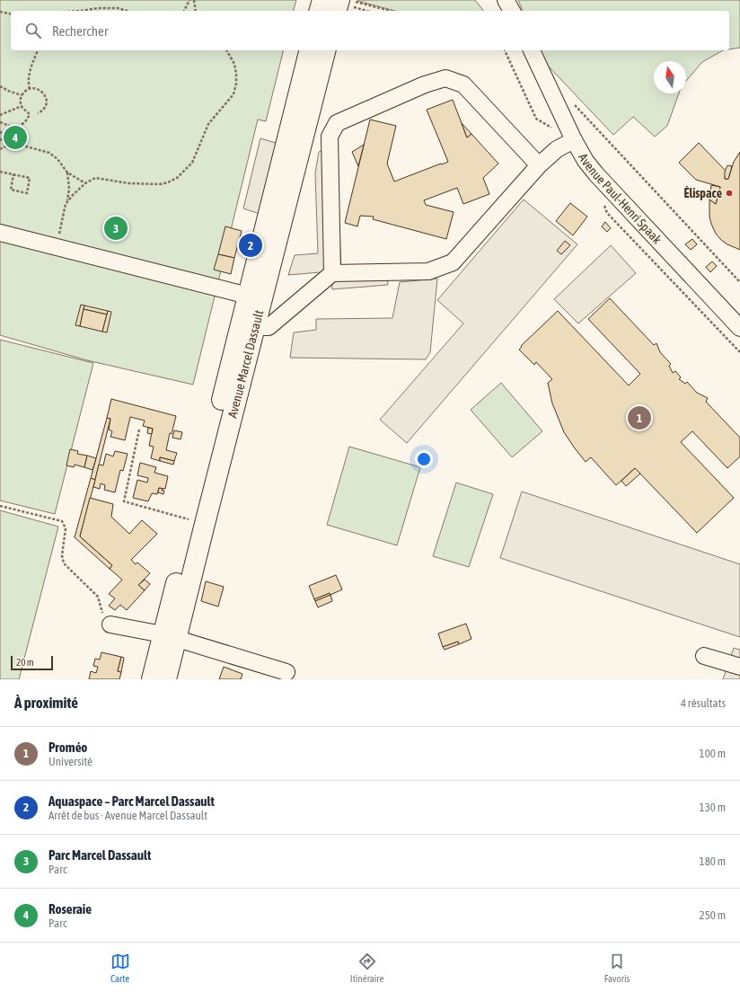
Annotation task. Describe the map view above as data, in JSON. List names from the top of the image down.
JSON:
{
  "streets": {
    "main road": ["Avenue Marcel Dassault"],
    "street": ["Avenue Paul-Henri Spaak"]
  },
  "places": ["Élispace"],
  "scale_bar": "20 m",
  "north": "top",
  "page": {
    "search": "Rechercher",
    "pins": [
      "4",
      "3",
      "2",
      "1"
    ],
    "scale": "20 m",
    "heading": ["À proximité", "4 résultats"],
    "list": [
      {
        "mark": "1",
        "name": "Proméo",
        "note": "Université",
        "value": "100 m"
      },
      {
        "mark": "2",
        "name": "Aquaspace – Parc Marcel Dassault",
        "note": "Arrêt de bus · Avenue Marcel Dassault",
        "value": "130 m"
      },
      {
        "mark": "3",
        "name": "Parc Marcel Dassault",
        "note": "Parc",
        "value": "180 m"
      },
      {
        "mark": "4",
        "name": "Roseraie",
        "note": "Parc",
        "value": "250 m"
      }
    ],
    "nav": ["Carte", "Itinéraire", "Favoris"]
  }
}
